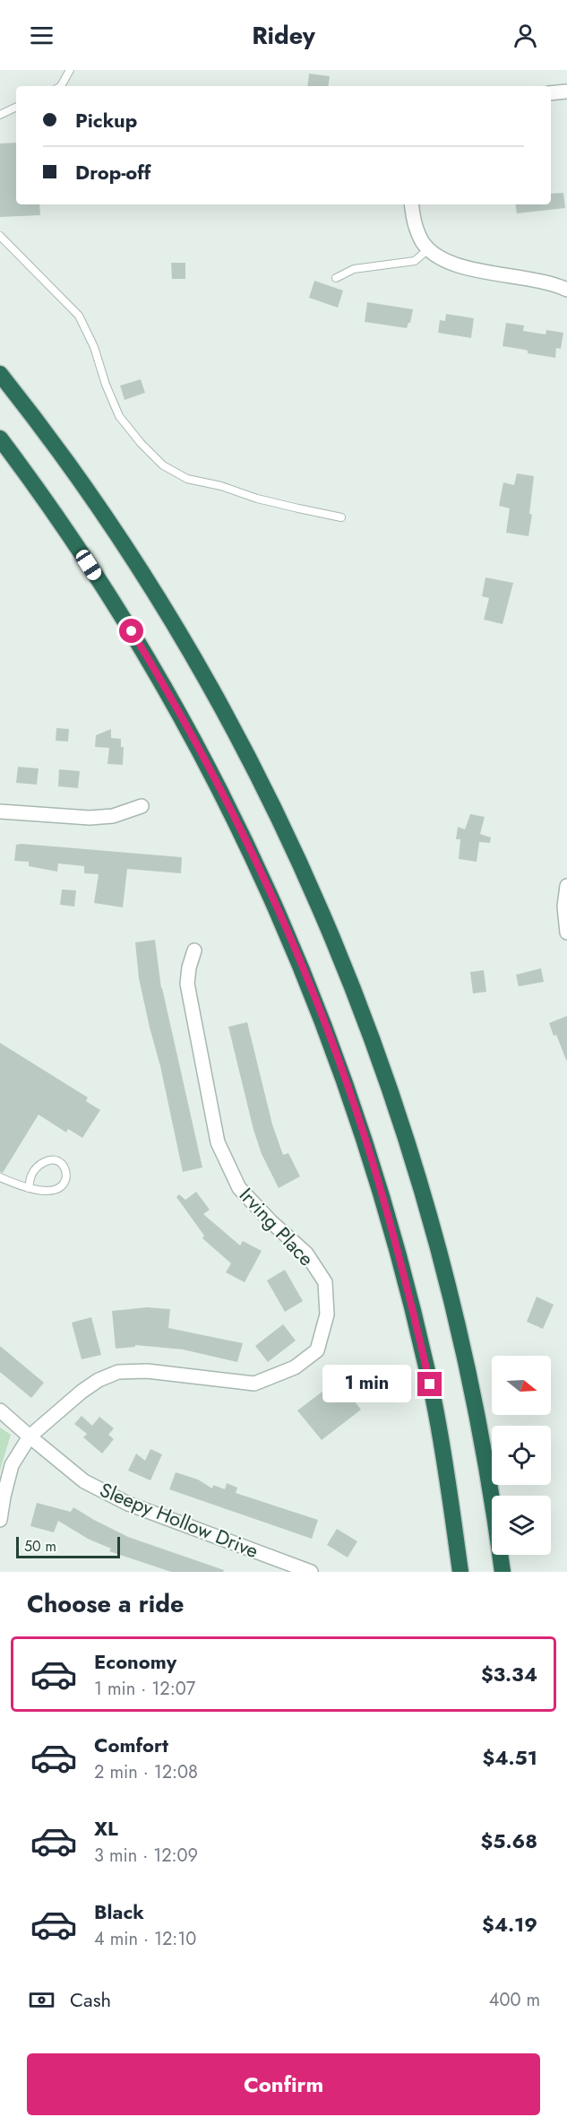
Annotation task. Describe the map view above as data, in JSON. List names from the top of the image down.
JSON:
{
  "streets": {
    "street": ["Irving Place", "Sleepy Hollow Drive"]
  },
  "crossings": [
    ["Irving Place", "Sleepy Hollow Drive"]
  ],
  "scale_bar": "50 m",
  "north": "right",
  "page": {
    "header": "Ridey",
    "banner": ["Pickup", "Drop-off"],
    "bubble": "1 min",
    "scale": "50 m",
    "heading": "Choose a ride",
    "list": [
      {
        "name": "Economy",
        "note": "1 min · 12:07",
        "value": "$3.34"
      },
      {
        "name": "Comfort",
        "note": "2 min · 12:08",
        "value": "$4.51"
      },
      {
        "name": "XL",
        "note": "3 min · 12:09",
        "value": "$5.68"
      },
      {
        "name": "Black",
        "note": "4 min · 12:10",
        "value": "$4.19"
      }
    ],
    "pay": ["Cash", "400 m"],
    "buttons": "Confirm"
  }
}
